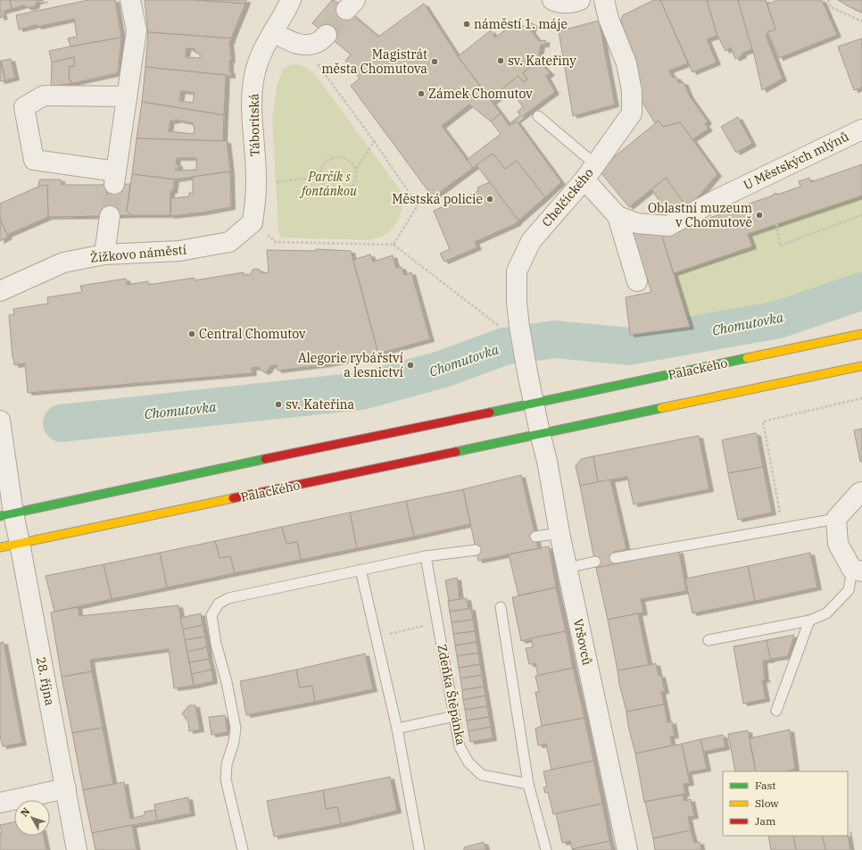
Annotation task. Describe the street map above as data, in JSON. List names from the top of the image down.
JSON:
{
  "streets": {
    "main road": ["Palackého"],
    "street": [
      "Táboritská",
      "U Městských mlýnů",
      "Chelčického",
      "Žižkovo náměstí",
      "Vršovců",
      "28. října"
    ],
    "lane": ["Zdeňka Štěpánka"]
  },
  "crossings": [
    ["Táboritská", "Žižkovo náměstí"],
    ["U Městských mlýnů", "Chelčického"],
    ["Chelčického", "Palackého"],
    ["Palackého", "Vršovců"],
    ["Palackého", "28. října"]
  ],
  "water": ["Chomutovka"],
  "parks": ["Parčík s fontánkou"],
  "places": [
    "náměstí 1. máje",
    "sv. Kateřiny",
    "Magistrát města Chomutova",
    "Zámek Chomutov",
    "Městská policie",
    "Oblastní muzeum v Chomutově",
    "Central Chomutov",
    "Alegorie rybářství a lesnictví",
    "sv. Kateřina"
  ],
  "legend": ["Fast", "Slow", "Jam"],
  "north": "top left"
}
